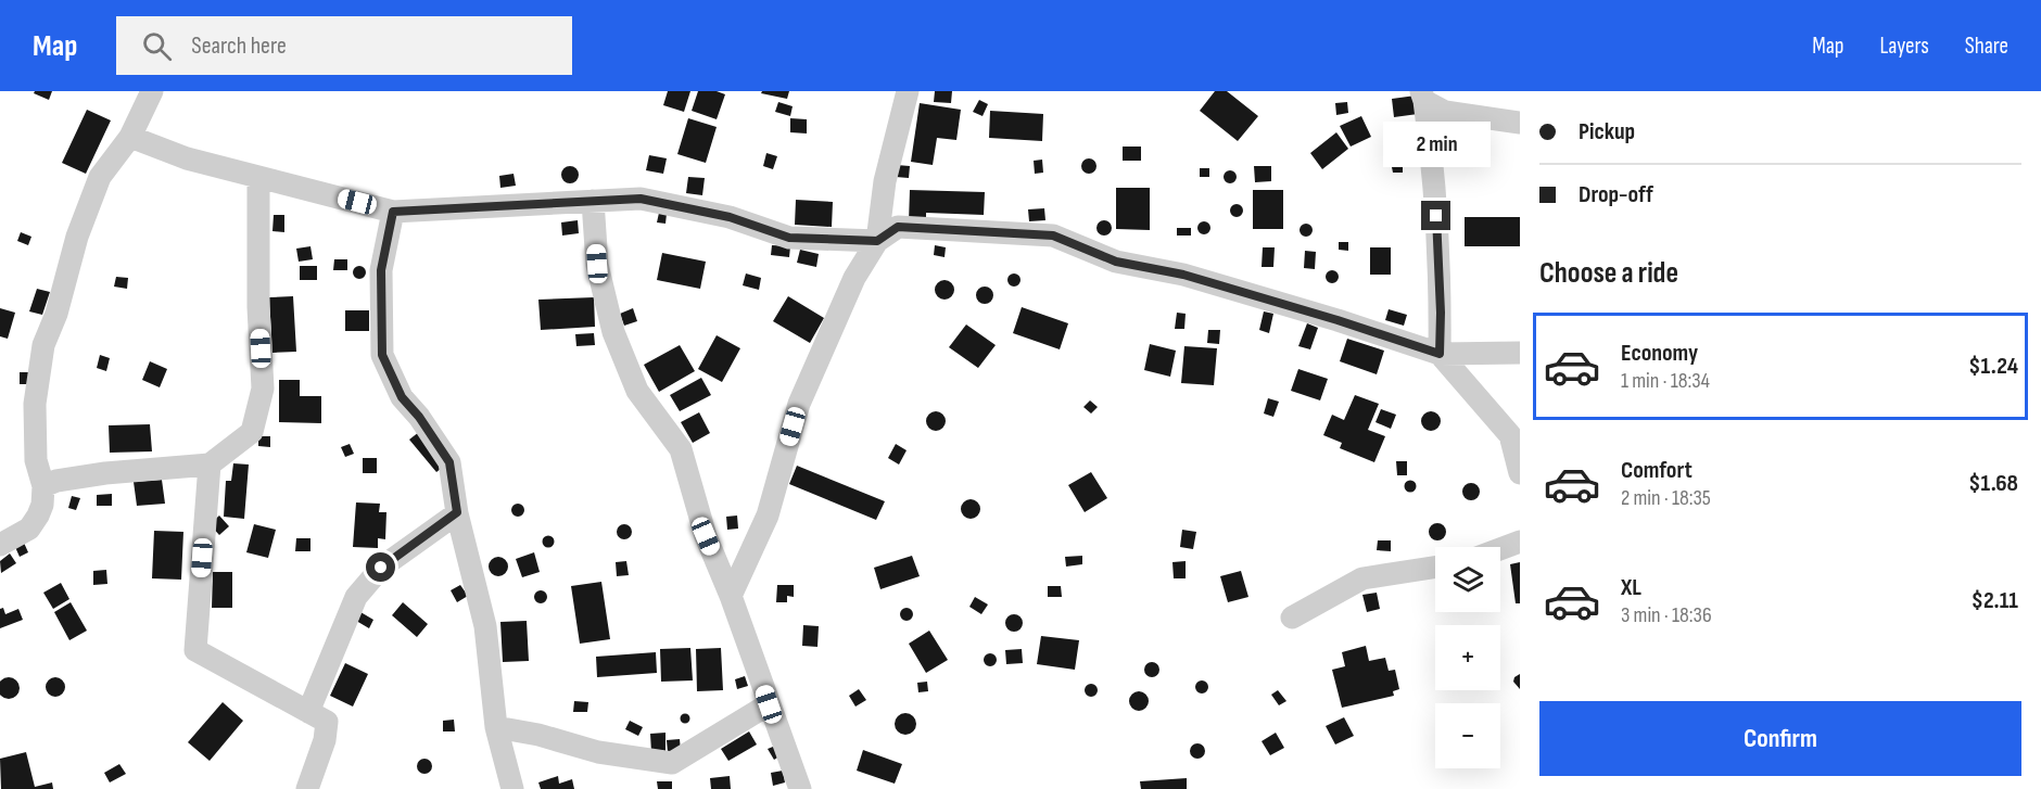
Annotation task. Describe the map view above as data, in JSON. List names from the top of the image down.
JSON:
{
  "page": {
    "header": "Map",
    "search": "Search here",
    "nav": ["Map", "Layers", "Share"],
    "banner": ["Pickup", "Drop-off"],
    "bubble": "2 min",
    "heading": "Choose a ride",
    "list": [
      {
        "name": "Economy",
        "note": "1 min · 18:34",
        "value": "$1.24"
      },
      {
        "name": "Comfort",
        "note": "2 min · 18:35",
        "value": "$1.68"
      },
      {
        "name": "XL",
        "note": "3 min · 18:36",
        "value": "$2.11"
      }
    ],
    "map_buttons": ["+", "−"],
    "buttons": "Confirm"
  }
}
